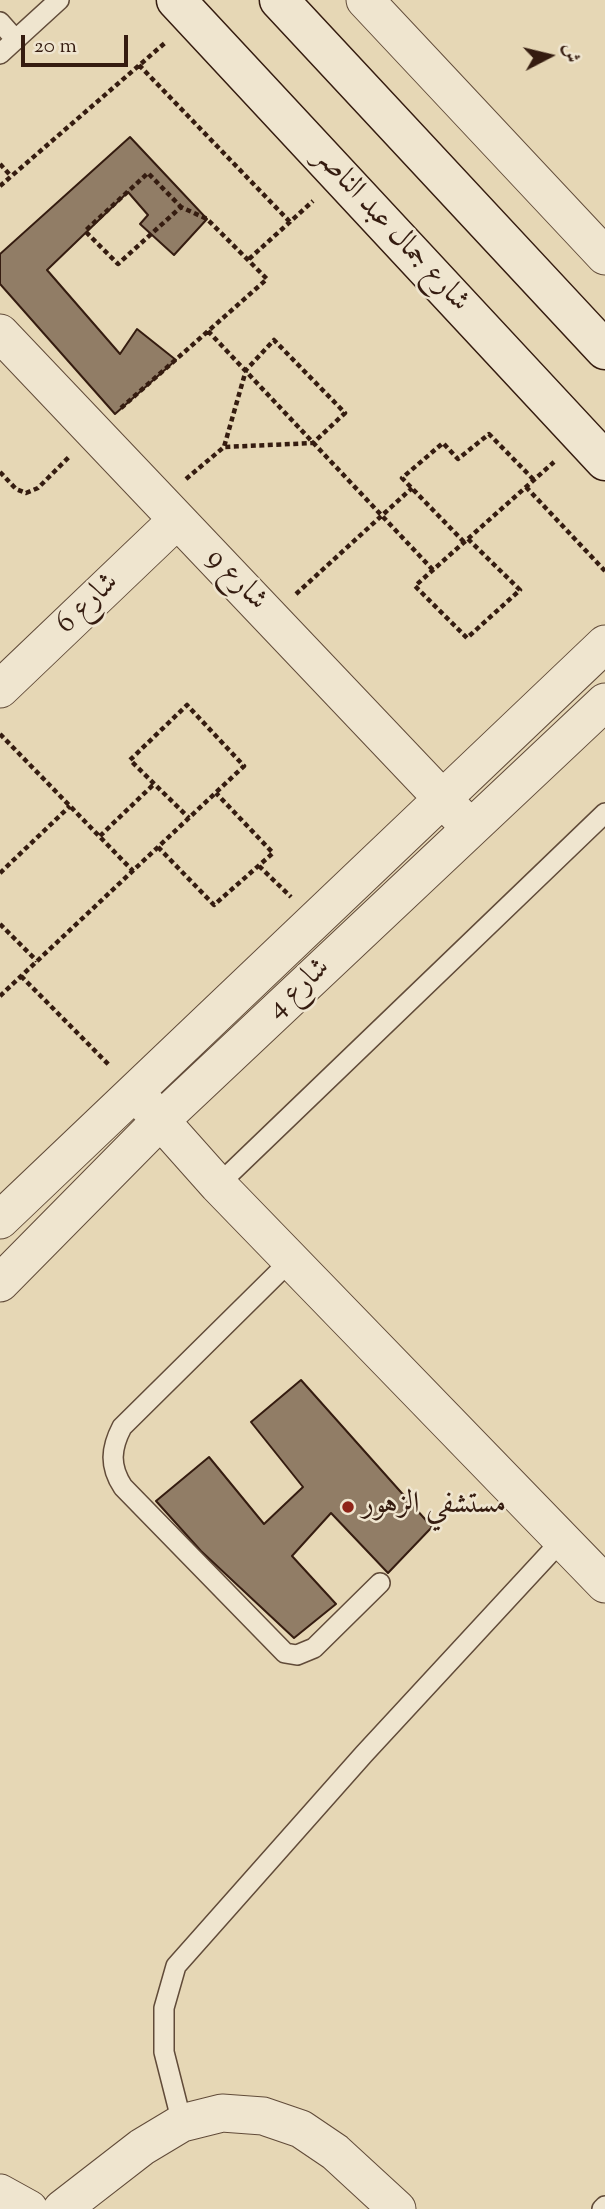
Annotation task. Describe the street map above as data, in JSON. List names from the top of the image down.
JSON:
{
  "streets": {
    "main road": ["شارع جمال عبد الناصر"],
    "street": ["شارع 9", "شارع 6", "شارع 4"]
  },
  "crossings": [
    ["شارع 9", "شارع 6"],
    ["شارع 9", "شارع 4"]
  ],
  "places": ["مستشفي الزهور"],
  "scale_bar": "20 m",
  "north": "right"
}
